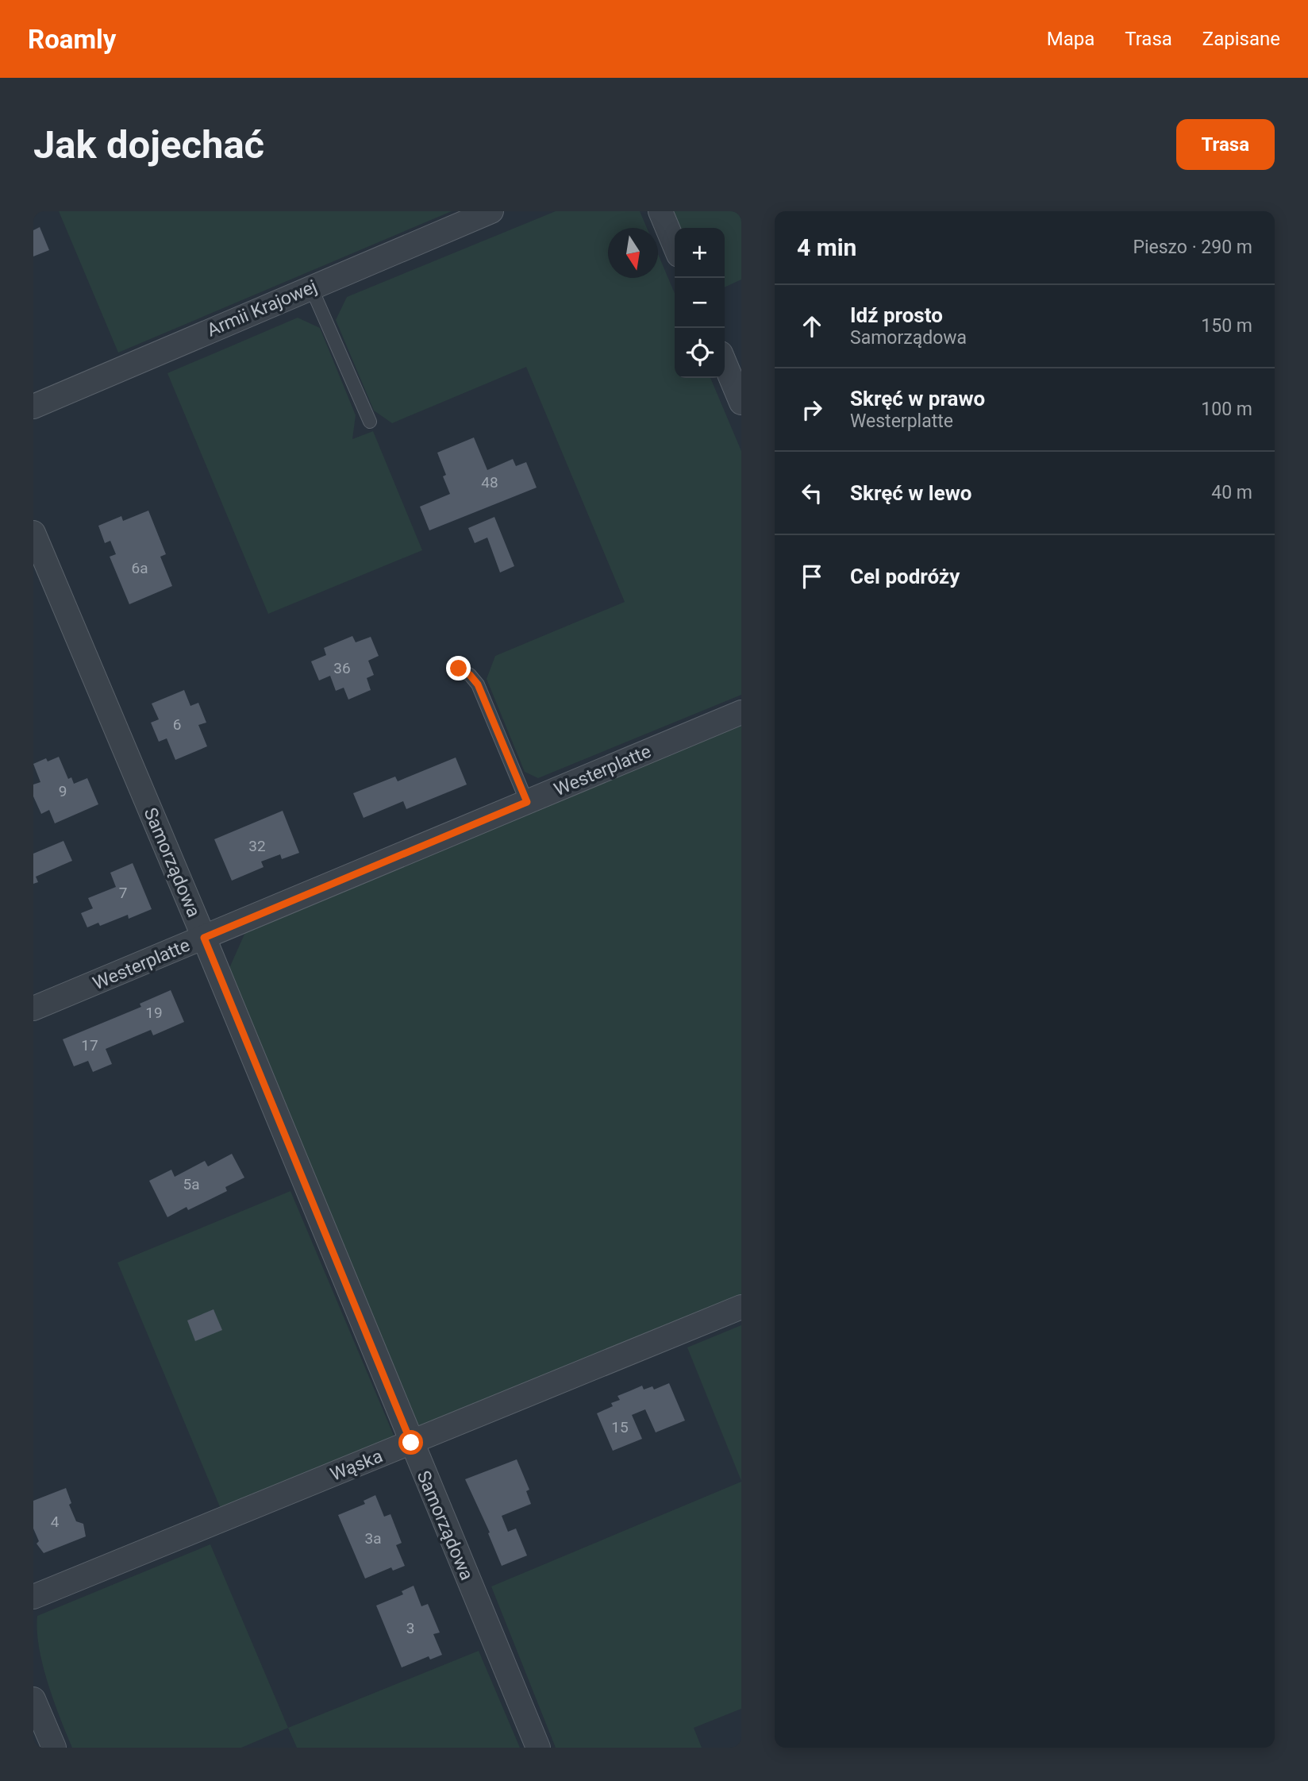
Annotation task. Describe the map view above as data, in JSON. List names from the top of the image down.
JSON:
{
  "streets": {
    "street": [
      "Armii Krajowej",
      "Westerplatte",
      "Samorządowa",
      "Wąska"
    ]
  },
  "crossings": [
    ["Westerplatte", "Samorządowa"],
    ["Samorządowa", "Wąska"]
  ],
  "house_numbers": [
    "48",
    "6a",
    "36",
    "6",
    "9",
    "32",
    "7",
    "19",
    "17",
    "5a",
    "15",
    "4",
    "3a",
    "3"
  ],
  "north": "bottom",
  "page": {
    "header": "Roamly",
    "nav": ["Mapa", "Trasa", "Zapisane"],
    "buttons": "Trasa",
    "title": "Jak dojechać",
    "heading": ["4 min", "Pieszo · 290 m"],
    "map_buttons": ["+", "−"],
    "list": [
      ["Idź prosto", "Samorządowa", "150 m"],
      ["Skręć w prawo", "Westerplatte", "100 m"],
      ["Skręć w lewo", "40 m"],
      "Cel podróży"
    ]
  }
}
